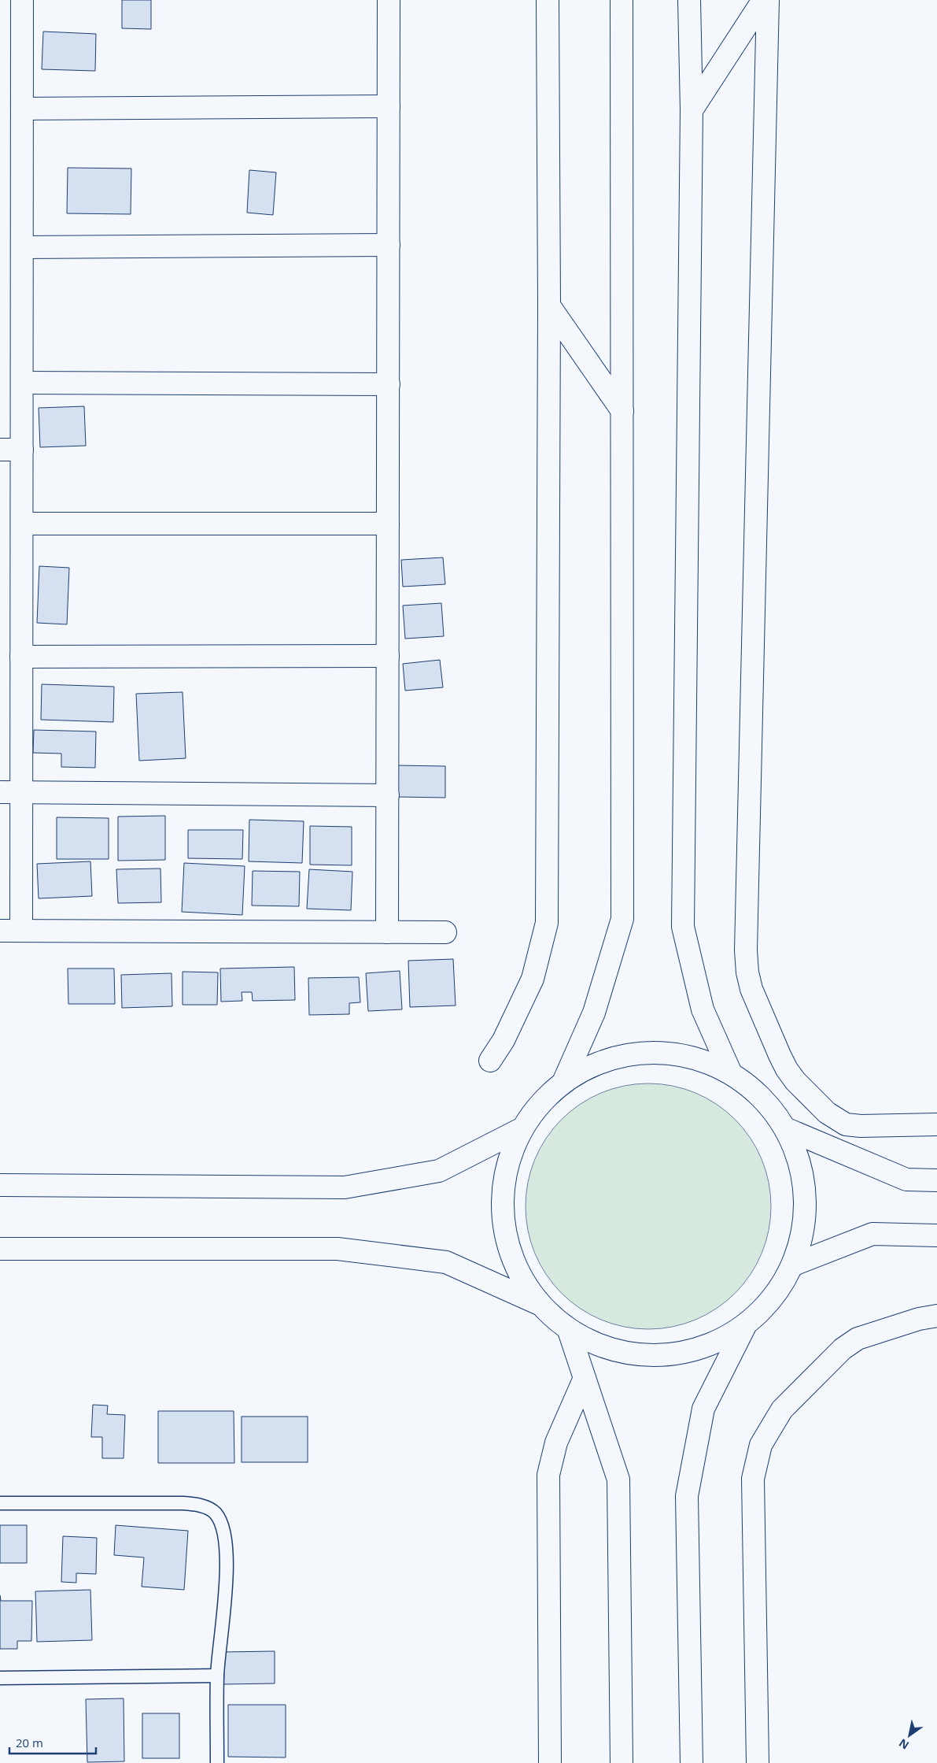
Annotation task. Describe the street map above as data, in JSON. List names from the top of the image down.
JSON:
{
  "scale_bar": "20 m",
  "north": "bottom left"
}
